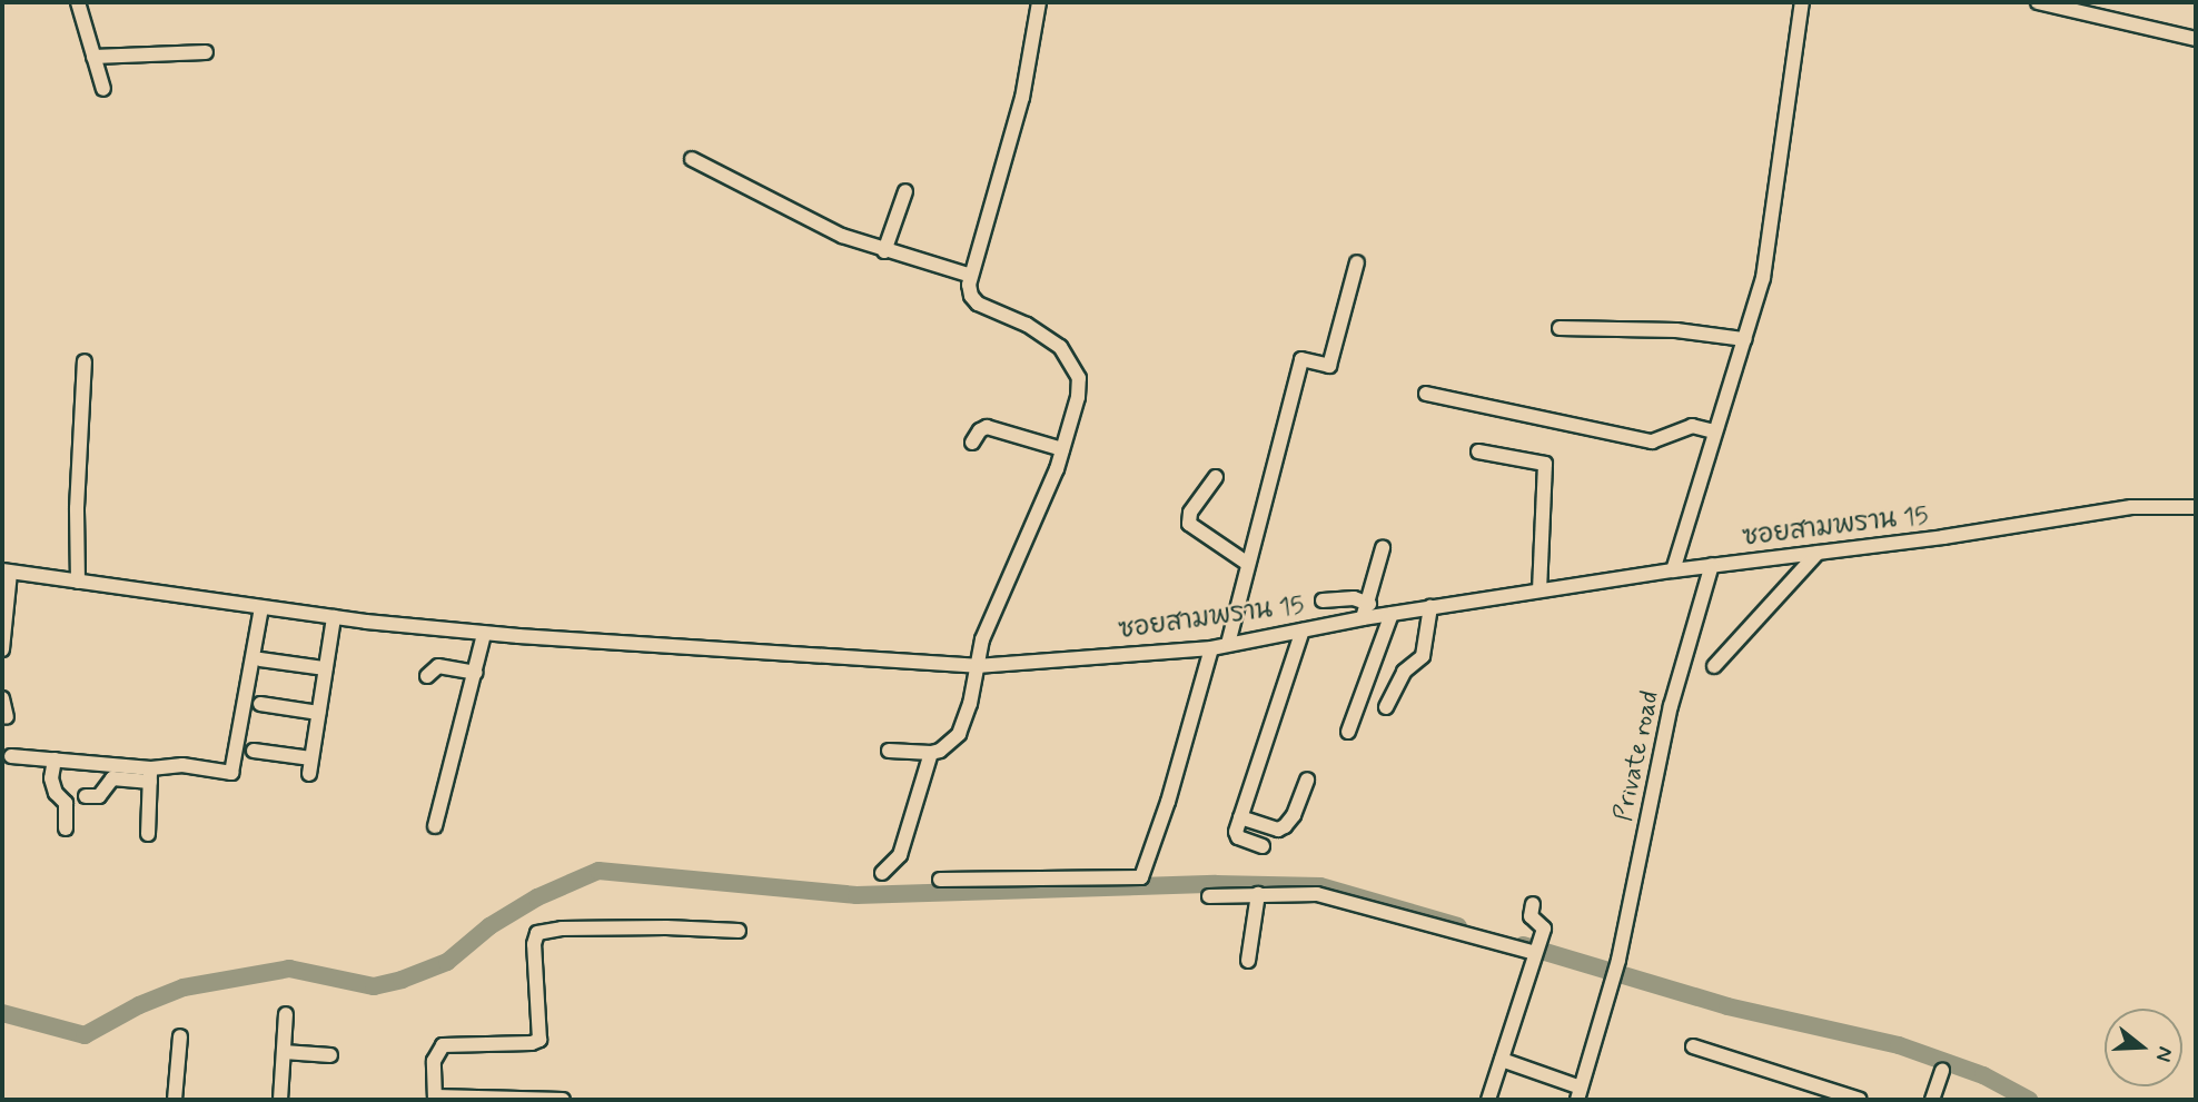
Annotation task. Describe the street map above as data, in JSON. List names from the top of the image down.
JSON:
{
  "streets": {
    "street": ["ซอยสามพราน 15", "Private road"]
  },
  "crossings": [
    ["ซอยสามพราน 15", "Private road"]
  ],
  "north": "right"
}
